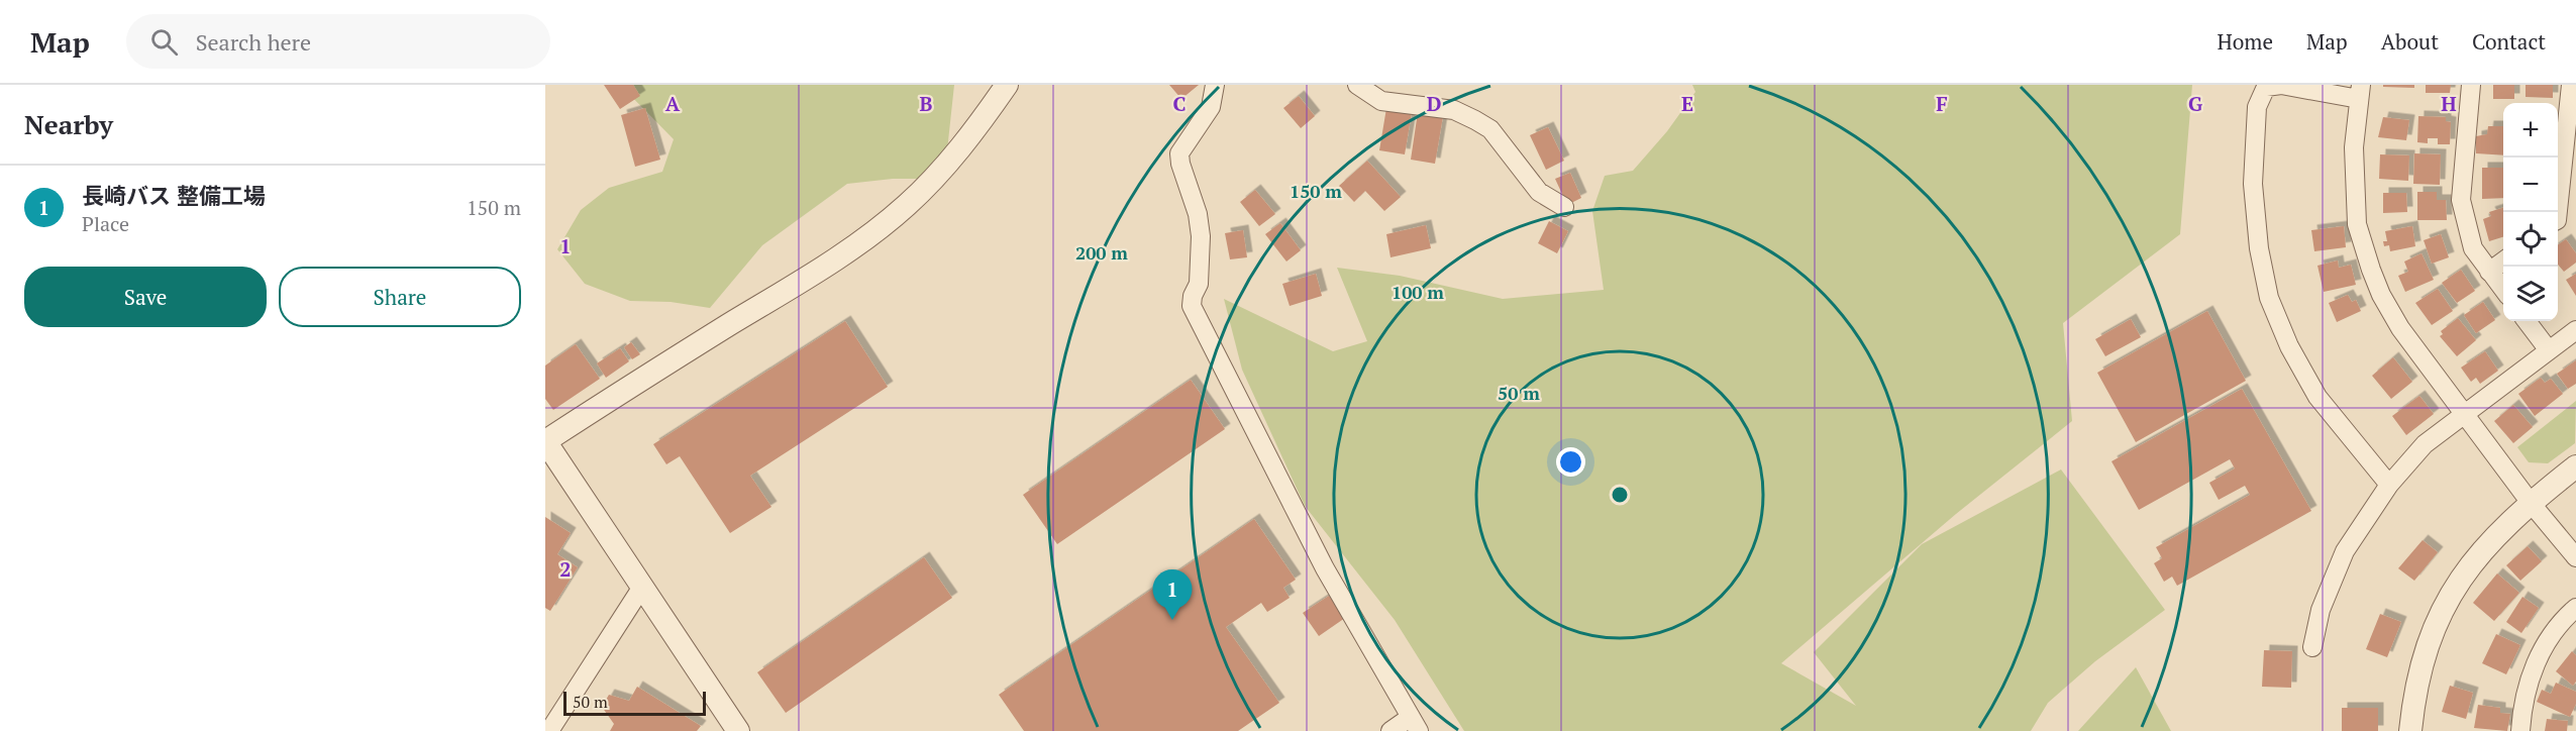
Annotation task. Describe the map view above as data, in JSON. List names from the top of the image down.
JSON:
{
  "scale_bar": "50 m",
  "page": {
    "header": "Map",
    "search": "Search here",
    "nav": [
      "Home",
      "Map",
      "About",
      "Contact"
    ],
    "heading": "Nearby",
    "map_buttons": ["+", "−"],
    "list": [
      {
        "mark": "1",
        "name": "長崎バス 整備工場",
        "note": "Place",
        "value": "150 m"
      }
    ],
    "buttons": ["Save", "Share"],
    "pins": "1",
    "scale": "50 m"
  },
  "grid": {
    "columns": [
      "A",
      "B",
      "C",
      "D",
      "E",
      "F",
      "G",
      "H"
    ],
    "rows": ["1", "2"]
  },
  "rings": [
    "150 m",
    "200 m",
    "100 m",
    "50 m"
  ]
}
